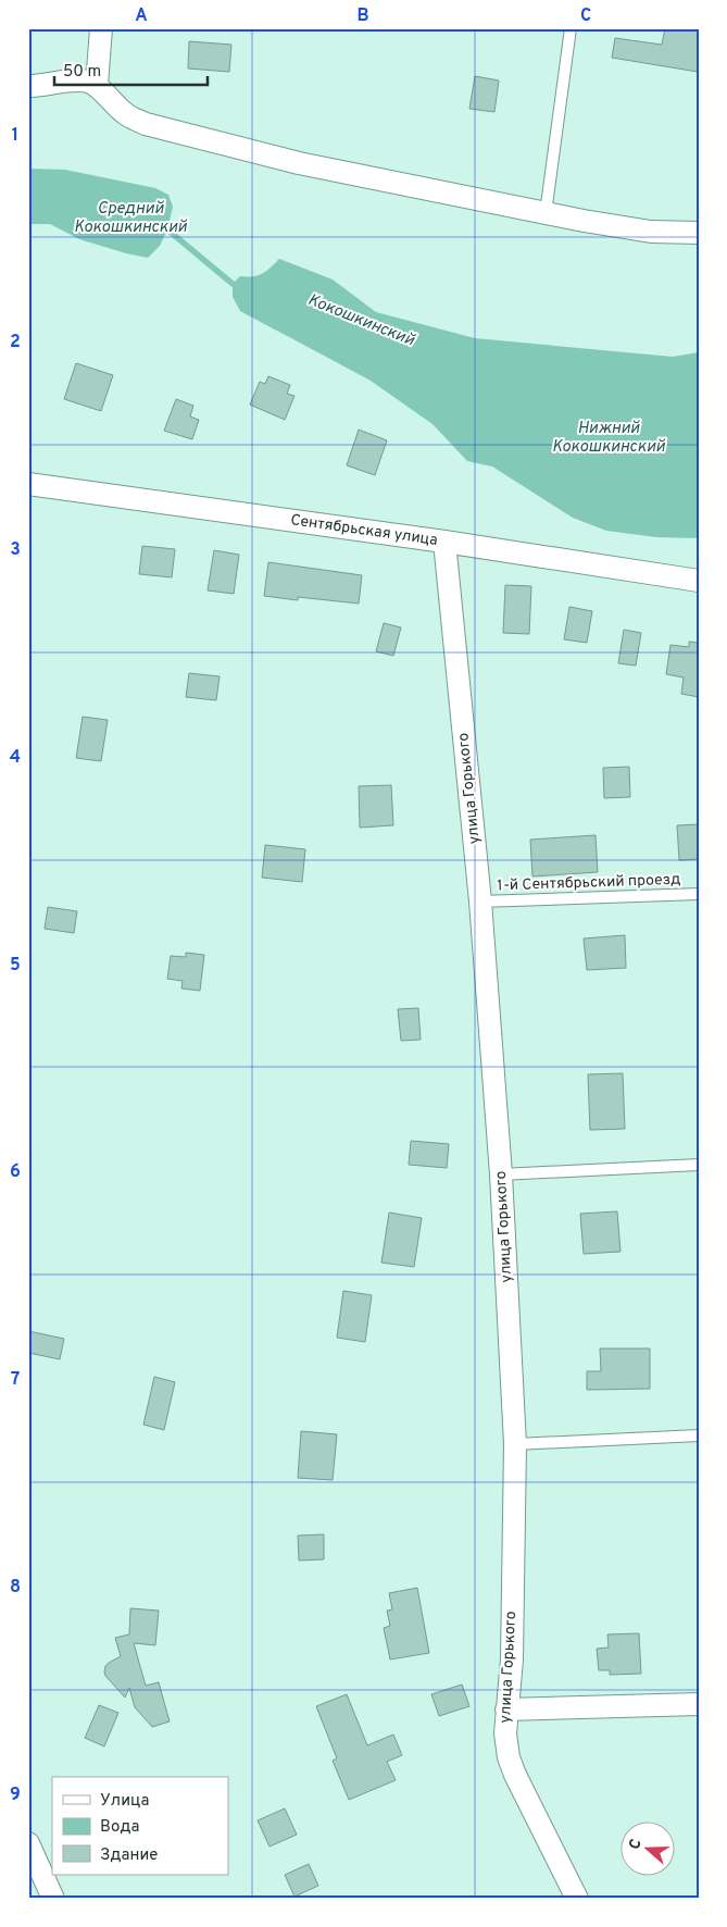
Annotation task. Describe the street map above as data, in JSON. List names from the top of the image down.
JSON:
{
  "streets": {
    "street": ["Сентябрьская улица", "улица Горького"],
    "lane": ["1-й Сентябрьский проезд"]
  },
  "crossings": [
    ["Сентябрьская улица", "улица Горького"],
    ["улица Горького", "1-й Сентябрьский проезд"]
  ],
  "water": ["Средний Кокошкинский", "Кокошкинский", "Нижний Кокошкинский"],
  "legend": ["Улица", "Вода", "Здание"],
  "scale_bar": "50 m",
  "north": "left",
  "grid": {
    "columns": ["A", "B", "C"],
    "rows": [
      "1",
      "2",
      "3",
      "4",
      "5",
      "6",
      "7",
      "8",
      "9"
    ]
  }
}
